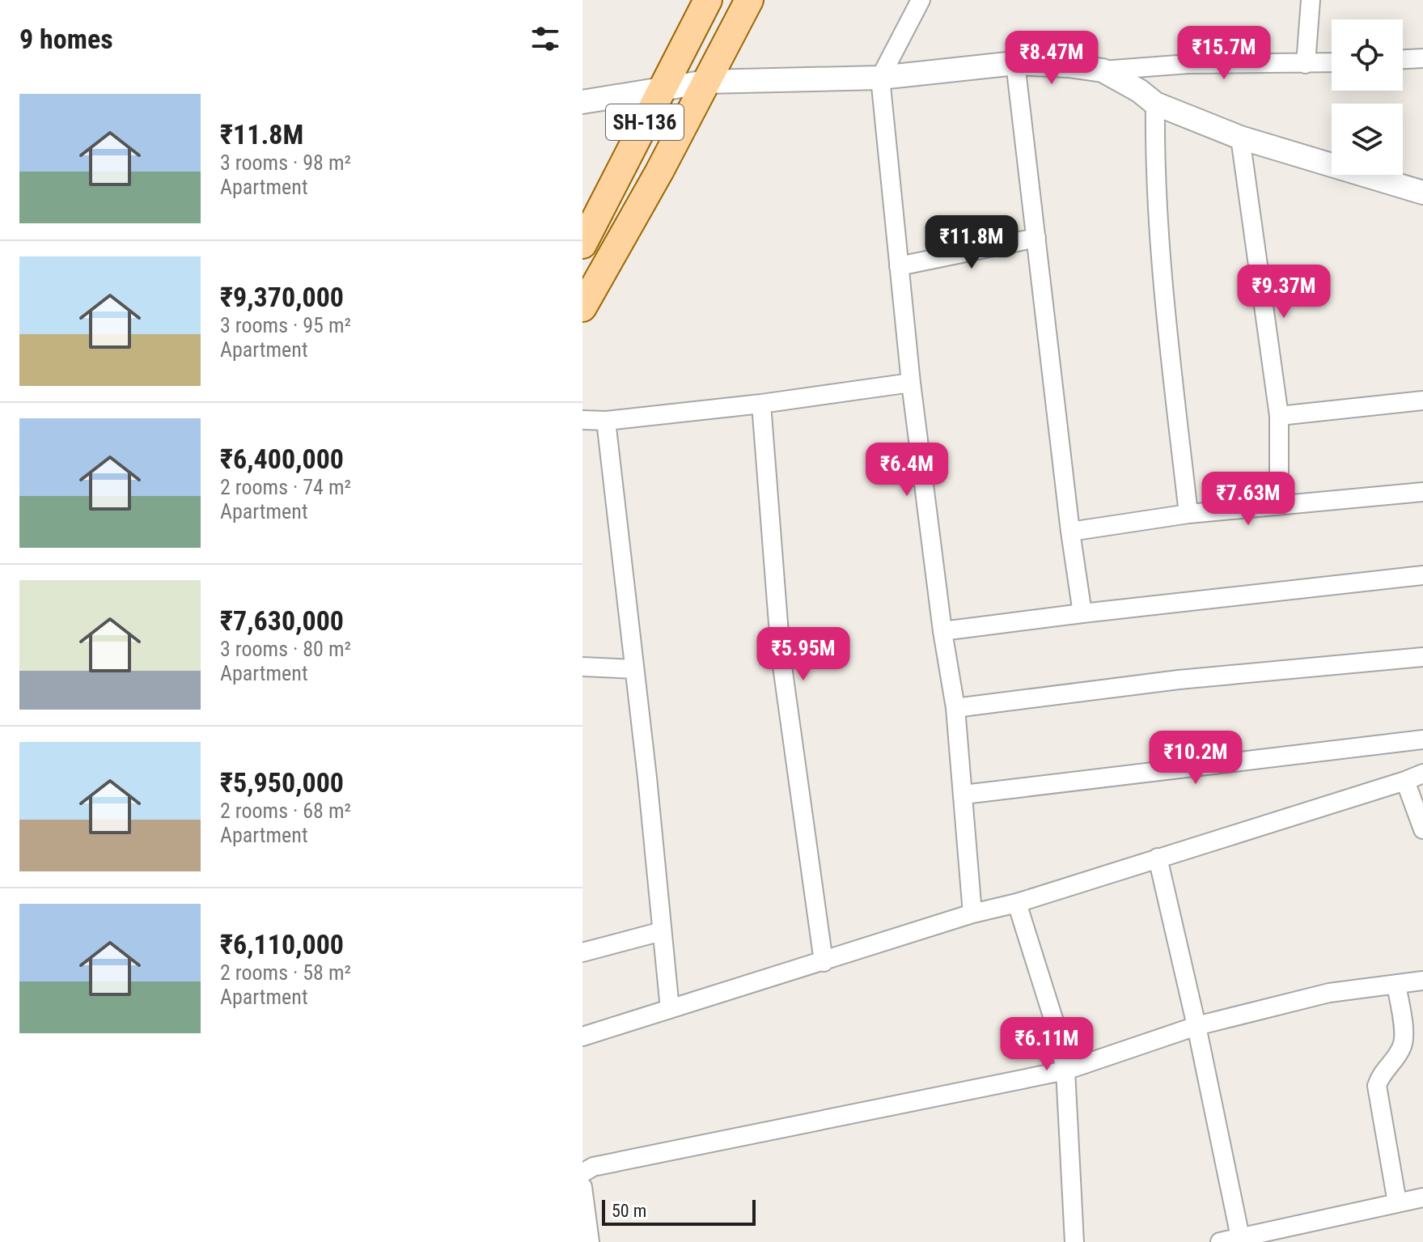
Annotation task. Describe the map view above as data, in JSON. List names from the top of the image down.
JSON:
{
  "streets": {
    "main road": ["SH-136"]
  },
  "scale_bar": "50 m",
  "page": {
    "heading": "9 homes",
    "price": [
      "₹15.7M",
      "₹8.47M",
      "₹11.8M",
      "₹9.37M",
      "₹6.4M",
      "₹7.63M",
      "₹5.95M",
      "₹10.2M",
      "₹6.11M"
    ],
    "list": [
      {
        "name": "₹11.8M",
        "note": "3 rooms · 98 m² · Apartment"
      },
      {
        "name": "₹9,370,000",
        "note": "3 rooms · 95 m² · Apartment"
      },
      {
        "name": "₹6,400,000",
        "note": "2 rooms · 74 m² · Apartment"
      },
      {
        "name": "₹7,630,000",
        "note": "3 rooms · 80 m² · Apartment"
      },
      {
        "name": "₹5,950,000",
        "note": "2 rooms · 68 m² · Apartment"
      },
      {
        "name": "₹6,110,000",
        "note": "2 rooms · 58 m² · Apartment"
      }
    ],
    "scale": "50 m"
  }
}
